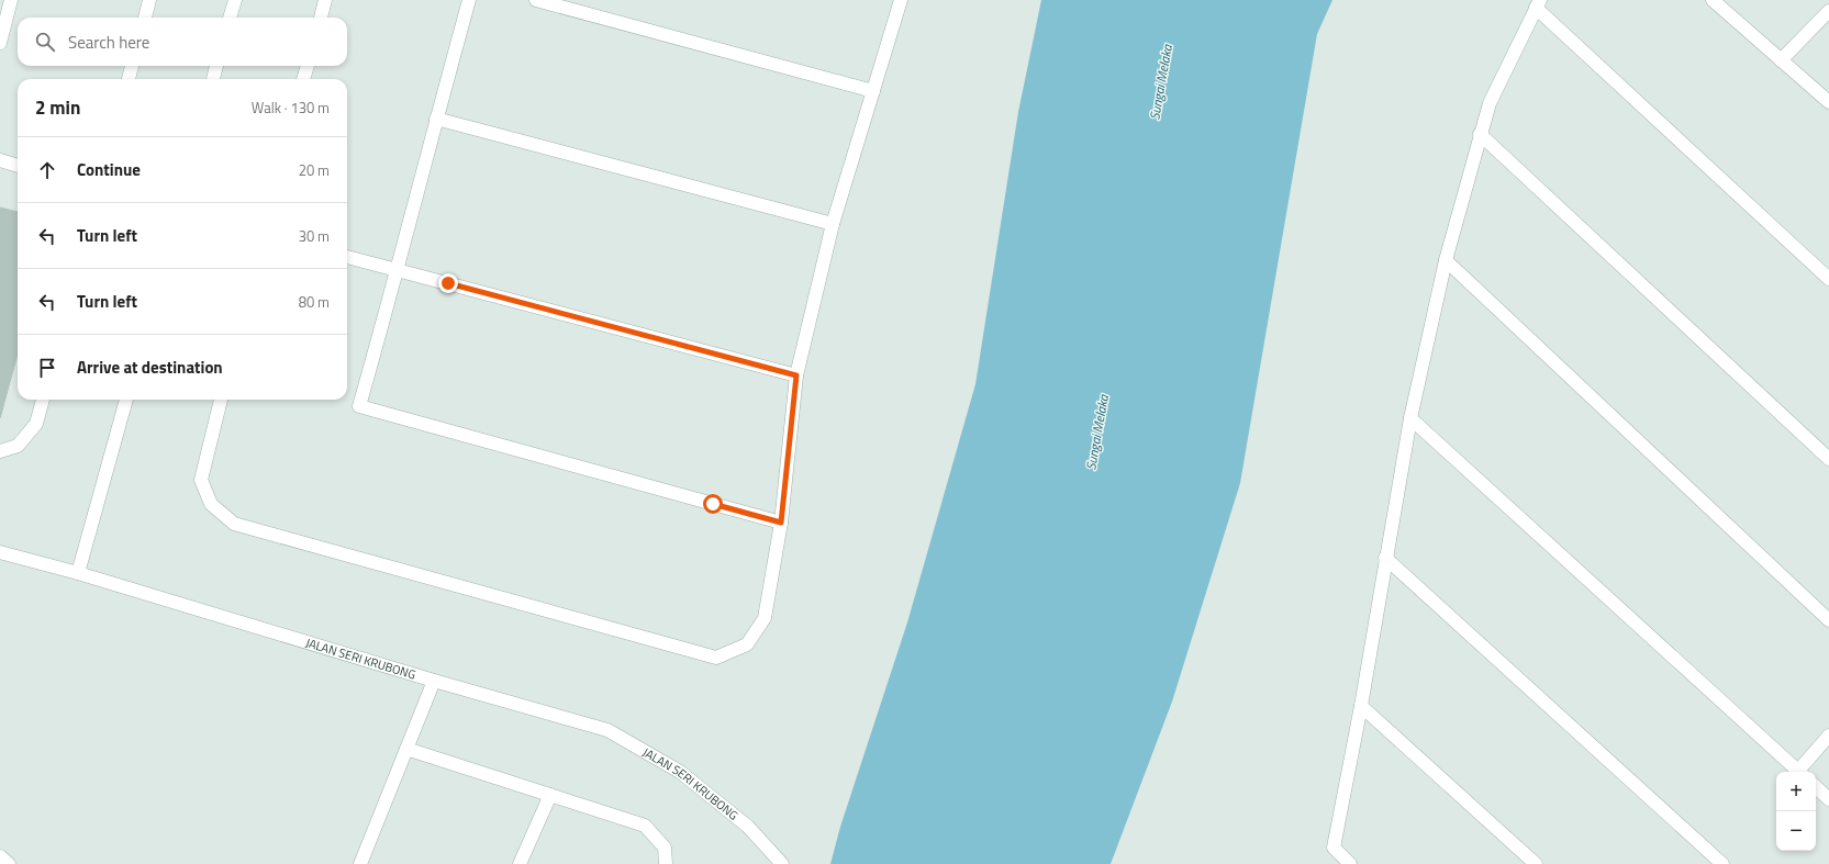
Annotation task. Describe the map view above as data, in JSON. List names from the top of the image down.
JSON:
{
  "streets": {
    "street": ["JALAN SERI KRUBONG"]
  },
  "water": ["Sungai Melaka"],
  "page": {
    "search": "Search here",
    "heading": ["2 min", "Walk · 130 m"],
    "list": [
      ["Continue", "20 m"],
      ["Turn left", "30 m"],
      ["Turn left", "80 m"],
      "Arrive at destination"
    ],
    "map_buttons": ["+", "−"]
  }
}
